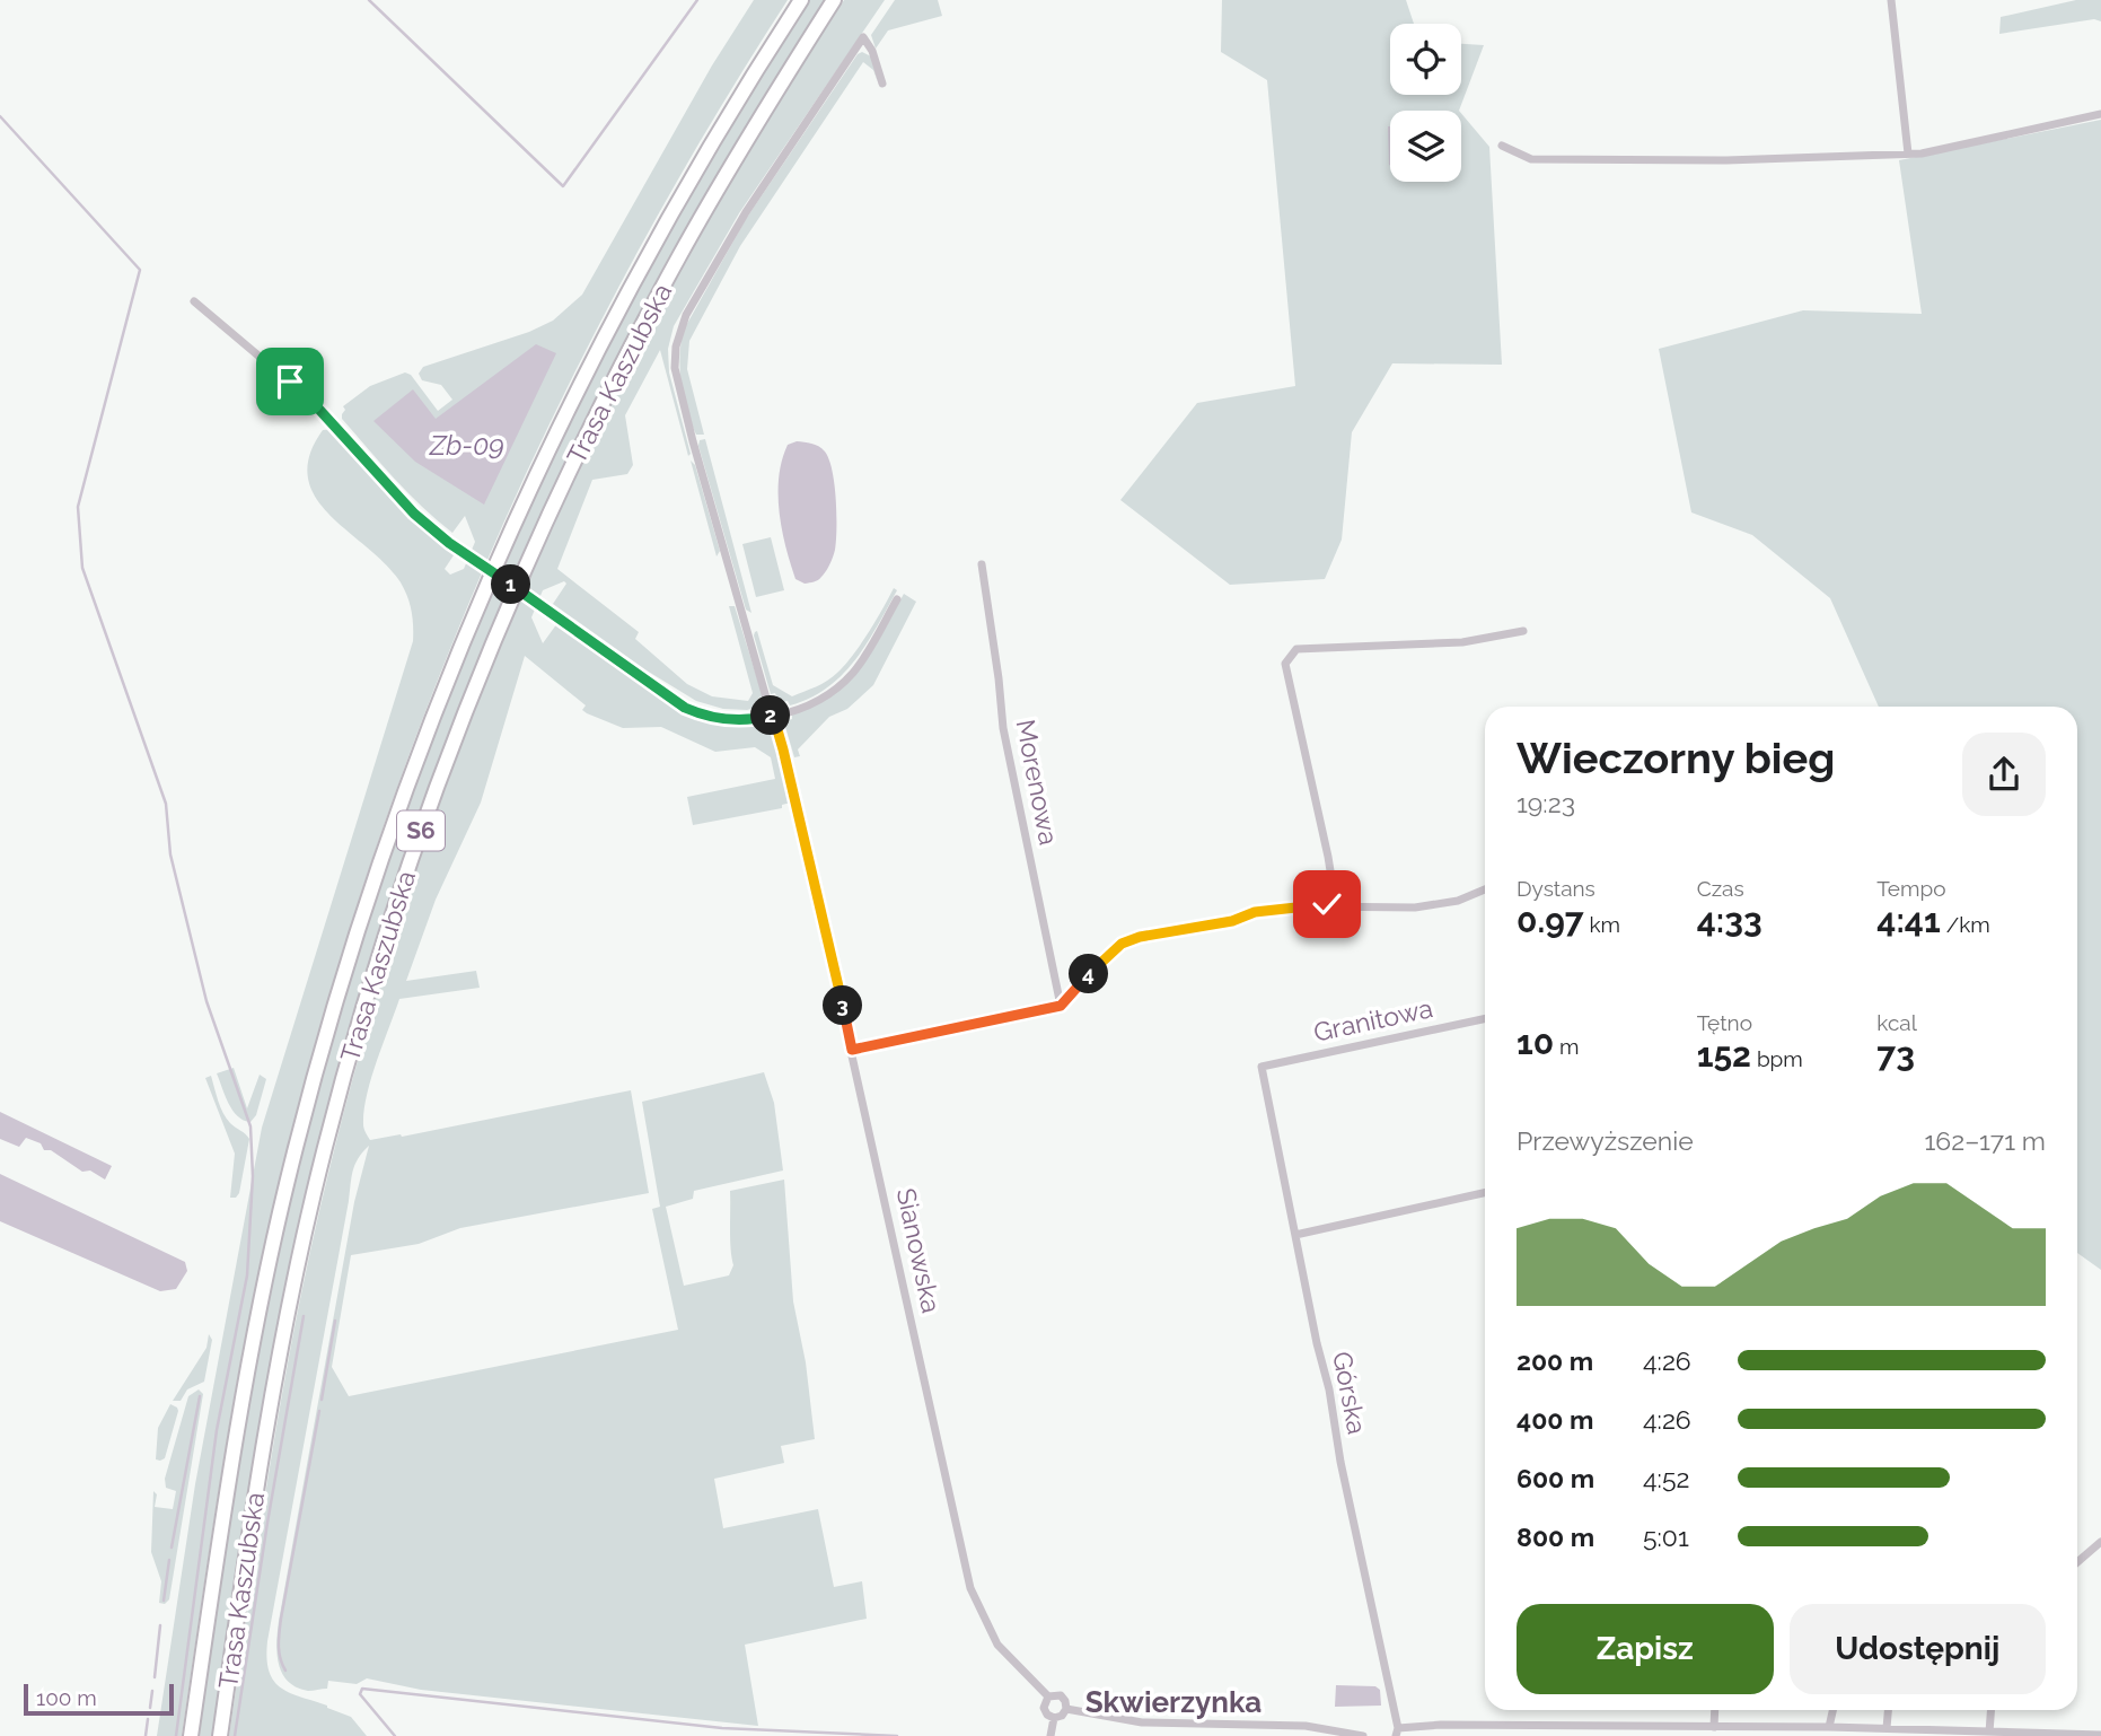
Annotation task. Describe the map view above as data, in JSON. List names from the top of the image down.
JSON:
{
  "streets": {
    "highway": ["Trasa Kaszubska", "S6"],
    "street": [
      "Morenowa",
      "Granitowa",
      "Sianowska",
      "Górska"
    ]
  },
  "crossings": [
    ["Granitowa", "Górska"]
  ],
  "districts": ["Skwierzynka"],
  "water": ["Zb-09"],
  "scale_bar": "100 m",
  "page": {
    "pins": [
      "1",
      "2",
      "4",
      "3"
    ],
    "heading": ["Wieczorny bieg", "19:23"],
    "stats": [
      ["Dystans", "0.97 km"],
      ["Czas", "4:33"],
      ["Tempo", "4:41 /km"],
      ["10 m"],
      ["Tętno", "152 bpm"],
      ["kcal", "73"]
    ],
    "chart": ["Przewyższenie", "162–171 m"],
    "list": [
      {
        "name": "200 m",
        "note": "4:26"
      },
      {
        "name": "400 m",
        "note": "4:26"
      },
      {
        "name": "600 m",
        "note": "4:52"
      },
      {
        "name": "800 m",
        "note": "5:01"
      }
    ],
    "buttons": ["Zapisz", "Udostępnij"],
    "scale": "100 m"
  }
}
